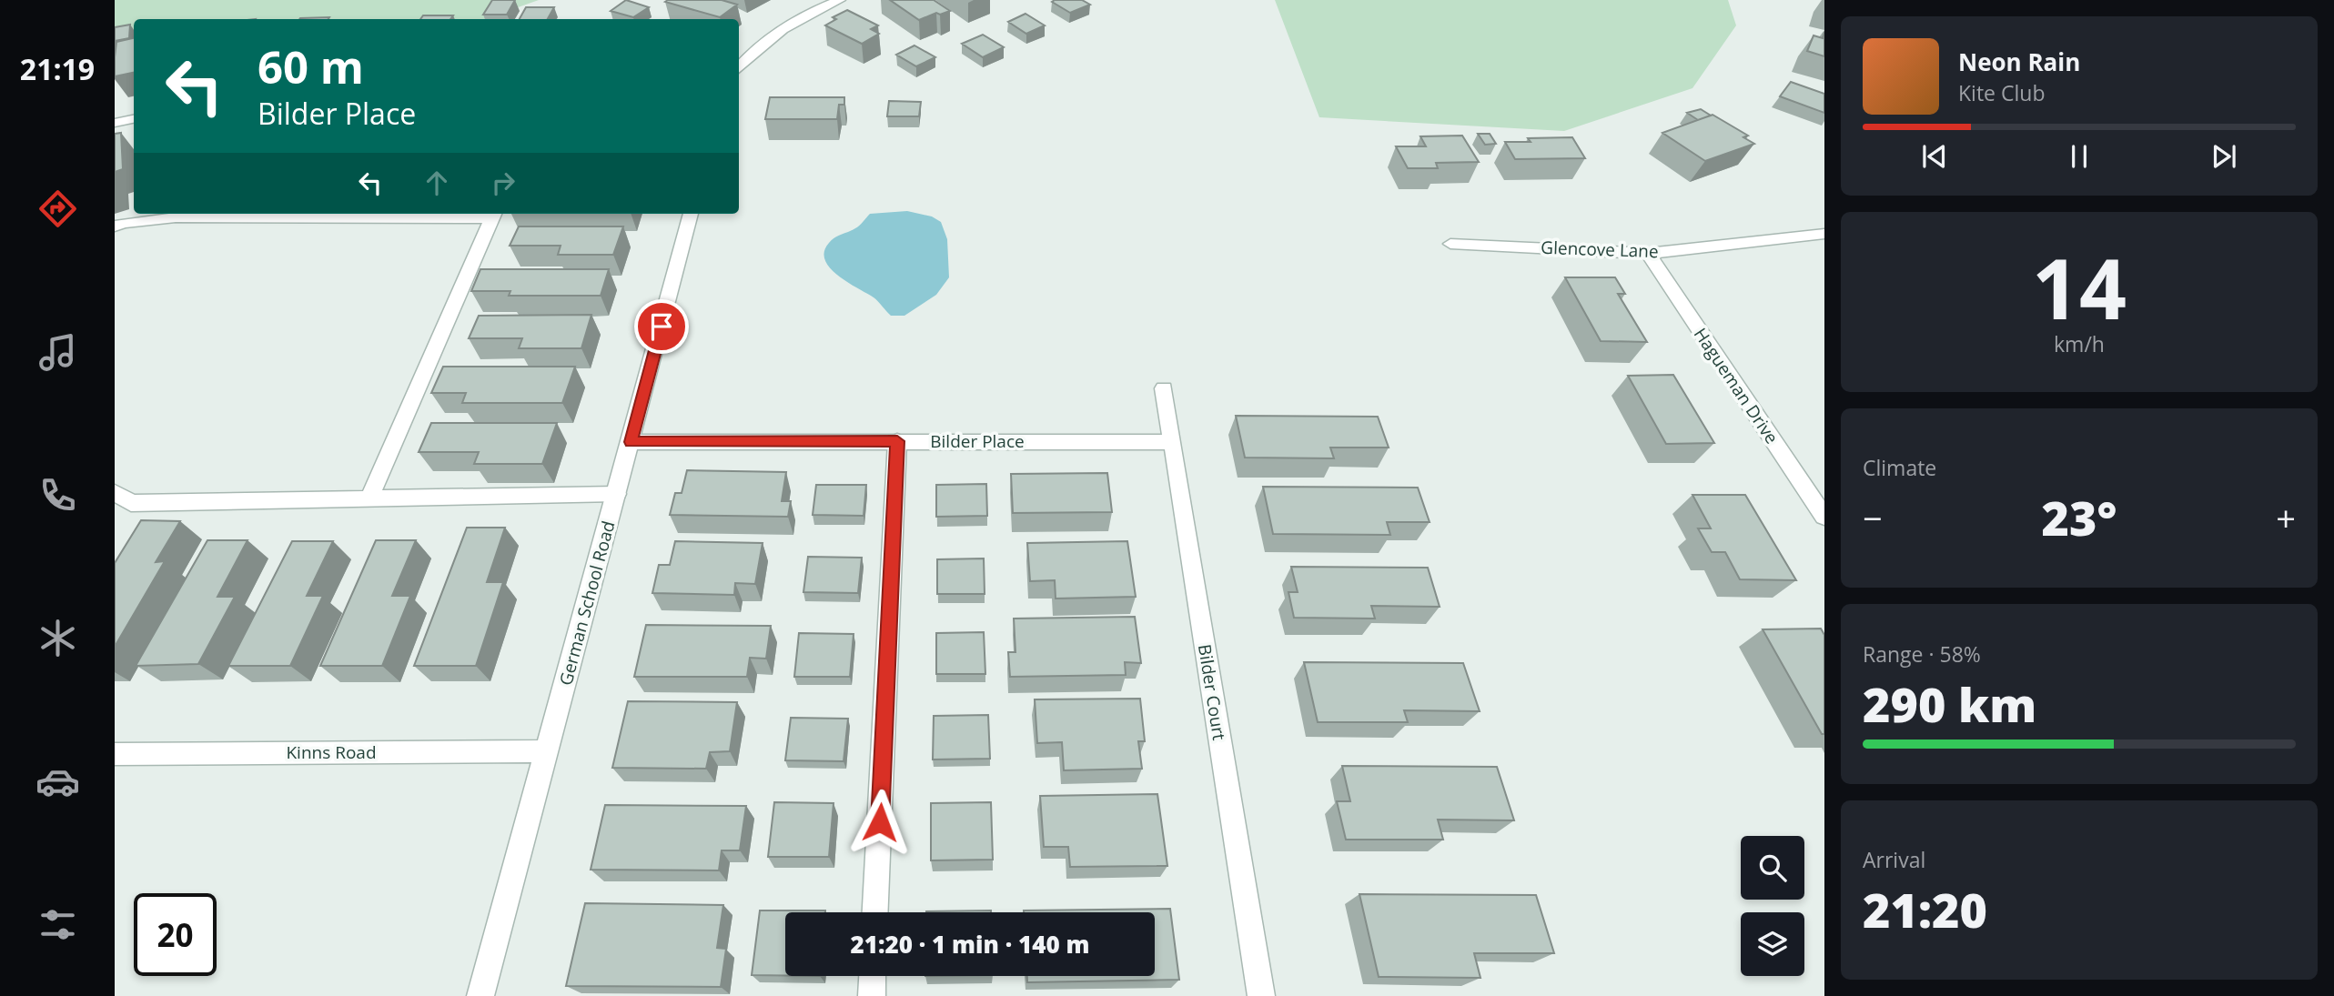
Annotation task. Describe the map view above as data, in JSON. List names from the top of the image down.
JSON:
{
  "streets": {
    "street": [
      "Glencove Lane",
      "Hagueman Drive",
      "Bilder Place",
      "German School Road",
      "Bilder Court",
      "Kinns Road"
    ]
  },
  "crossings": [
    ["Glencove Lane", "Hagueman Drive"],
    ["Bilder Place", "German School Road"],
    ["Bilder Place", "Bilder Court"],
    ["German School Road", "Kinns Road"]
  ],
  "page": {
    "tabs": "21:19",
    "turn": ["60 m", "Bilder Place"],
    "song": ["Neon Rain", "Kite Club"],
    "tile": [
      ["14", "km/h"],
      "Climate",
      ["Range · 58%", "290 km"],
      ["Arrival", "21:20"]
    ],
    "heat": ["−", "23°", "+"],
    "limit": "20",
    "trip": "21:20 · 1 min · 140 m"
  }
}
